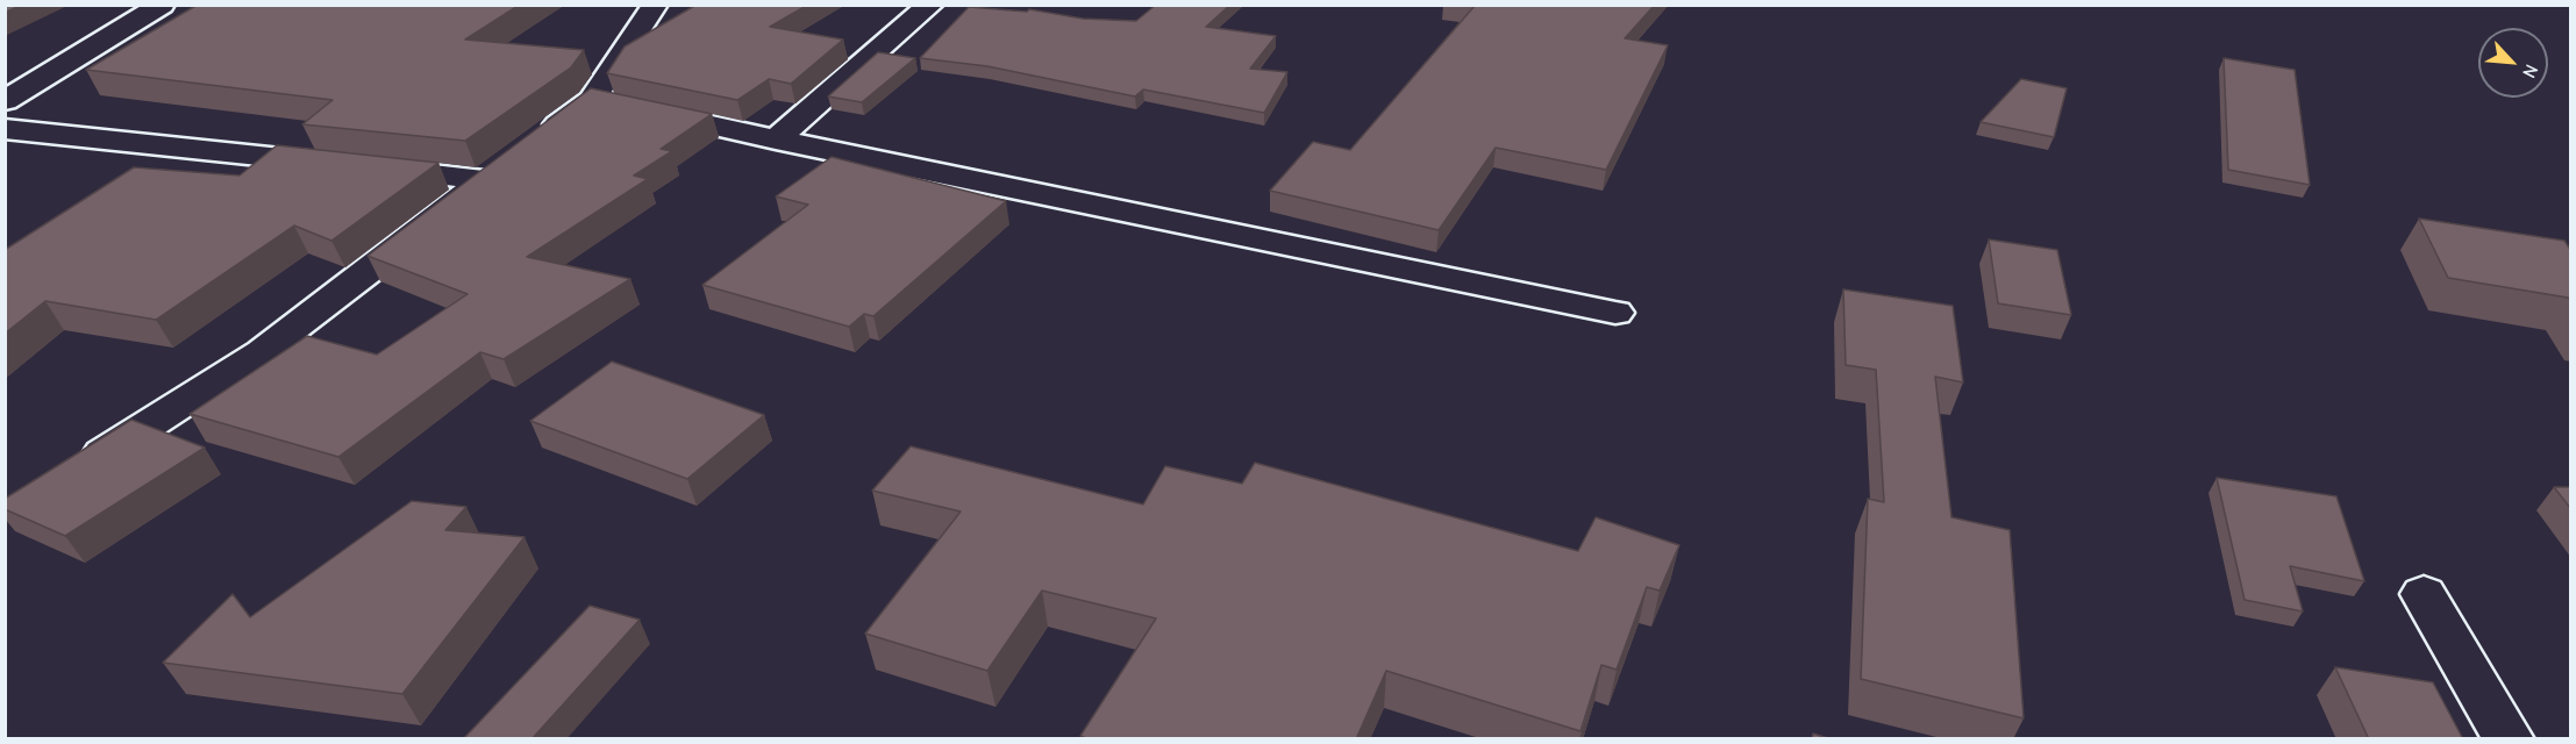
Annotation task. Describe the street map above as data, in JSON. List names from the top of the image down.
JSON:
{
  "north": "bottom right"
}
